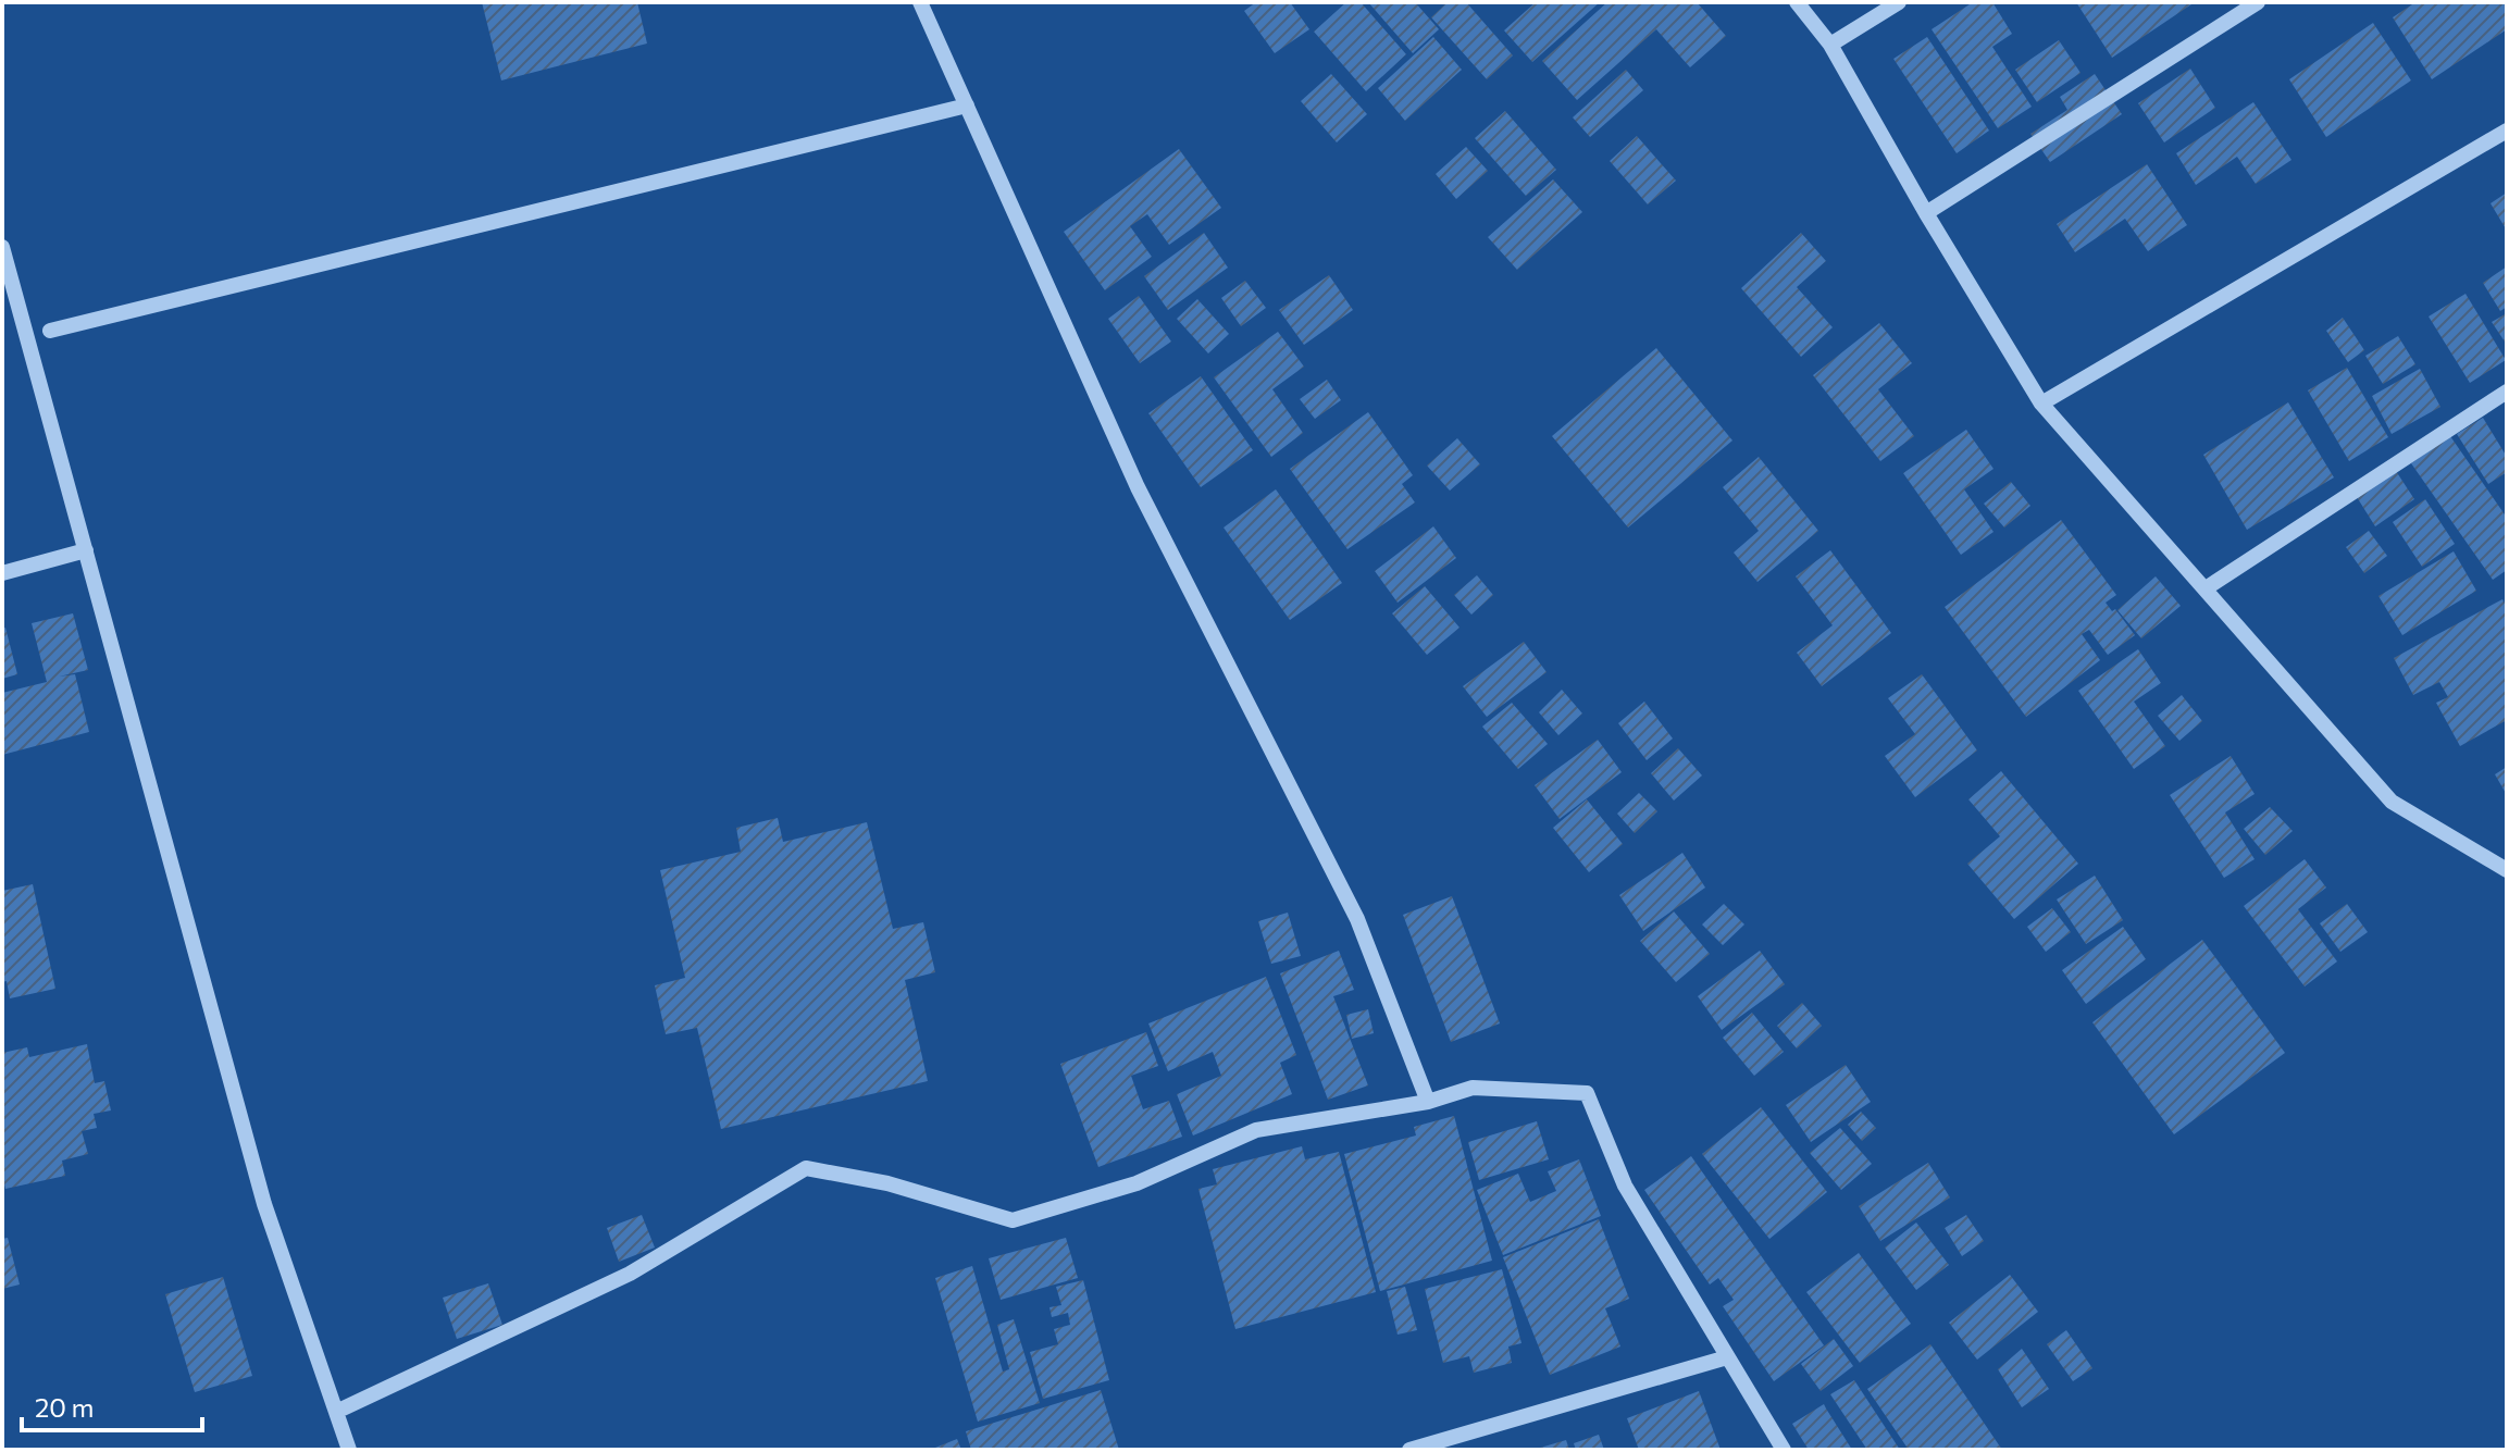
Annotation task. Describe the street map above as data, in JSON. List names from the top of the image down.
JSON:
{
  "scale_bar": "20 m"
}
